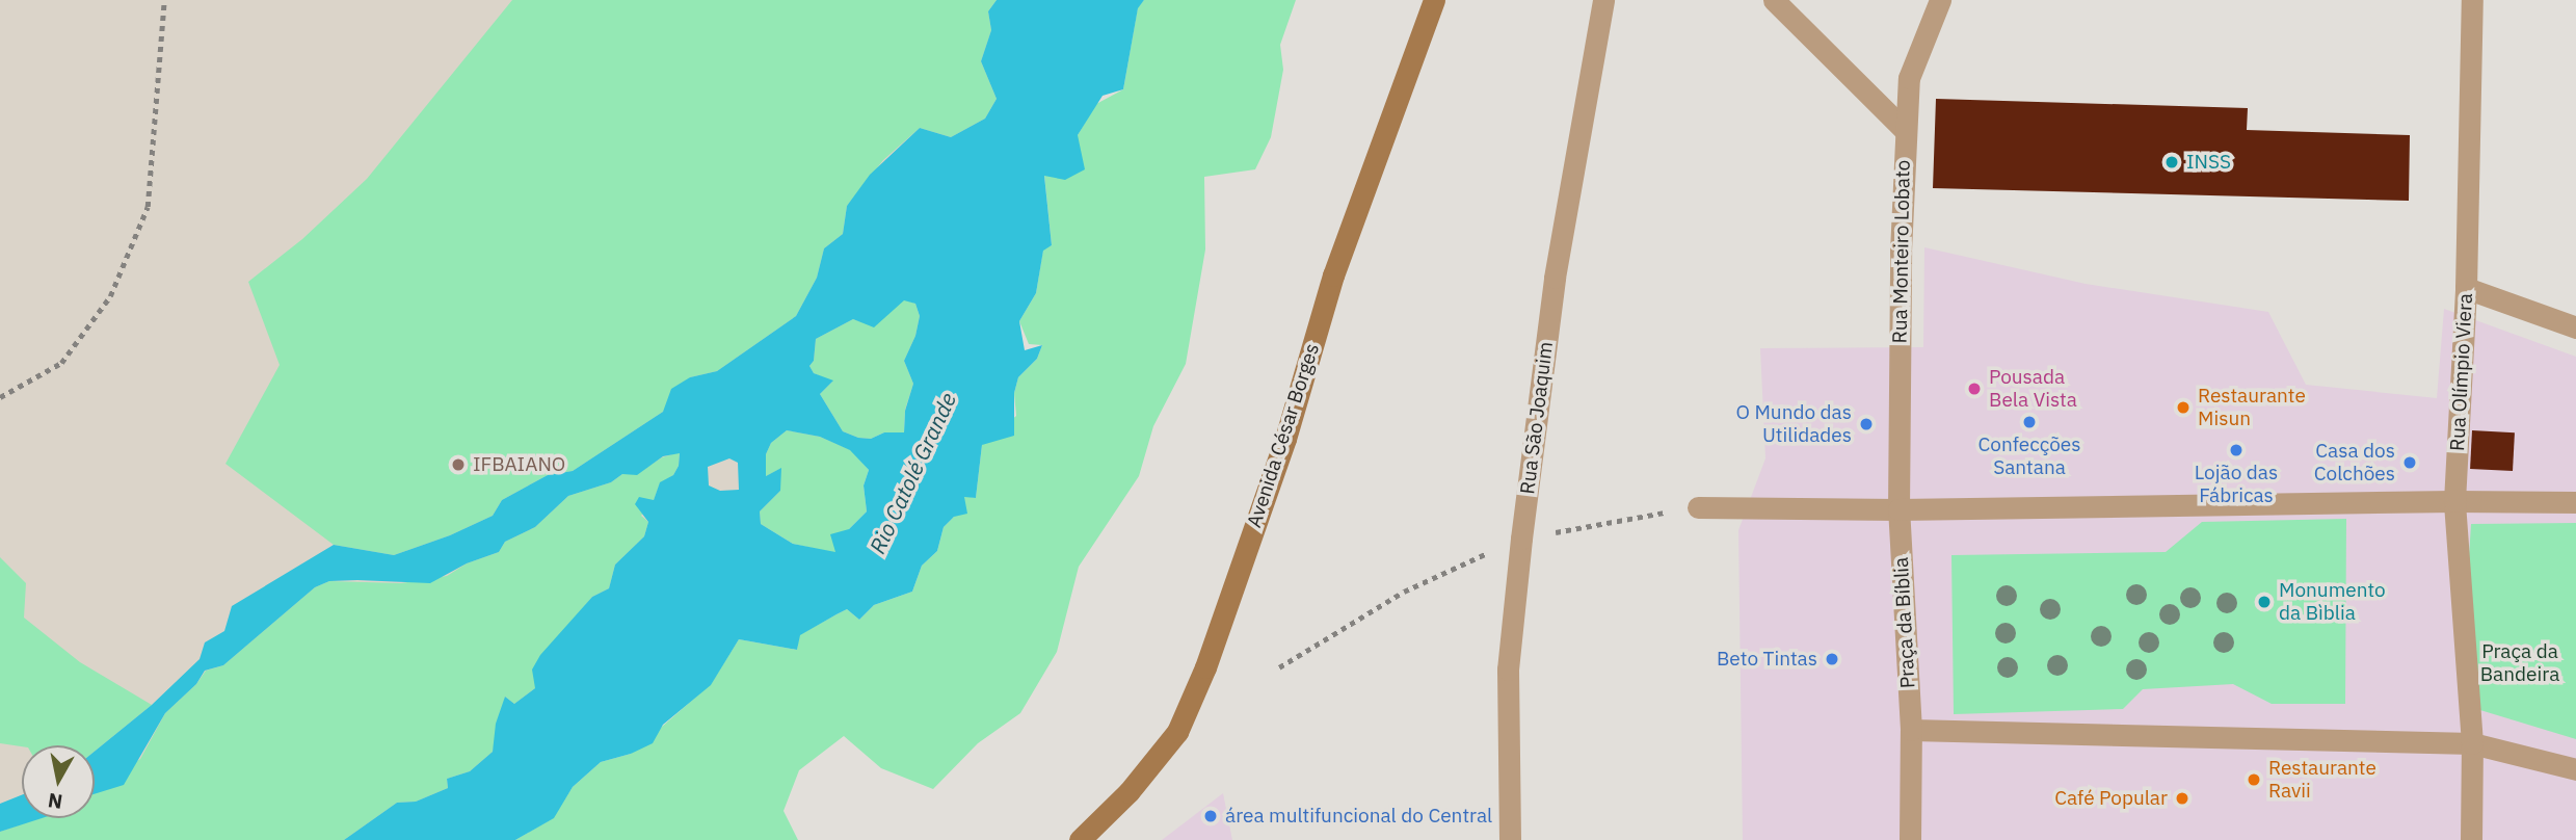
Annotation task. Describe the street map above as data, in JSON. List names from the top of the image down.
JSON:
{
  "streets": {
    "street": [
      "Rua Monteiro Lobato",
      "Rua Olímpio Viera",
      "Rua São Joaquim",
      "Avenida César Borges",
      "Praça da Bíblia"
    ]
  },
  "crossings": [
    ["Rua Monteiro Lobato", "Praça da Bíblia"]
  ],
  "water": ["Rio Catolé Grande"],
  "parks": ["Praça da Bandeira"],
  "places": [
    "INSS",
    "Pousada Bela Vista",
    "Restaurante Misun",
    "Confecções Santana",
    "O Mundo das Utilidades",
    "Lojão das Fábricas",
    "Casa dos Colchões",
    "IFBAIANO",
    "Monumento da Bìblia",
    "Beto Tintas",
    "Restaurante Ravii",
    "Café Popular",
    "área multifuncional do Central"
  ],
  "north": "bottom"
}
